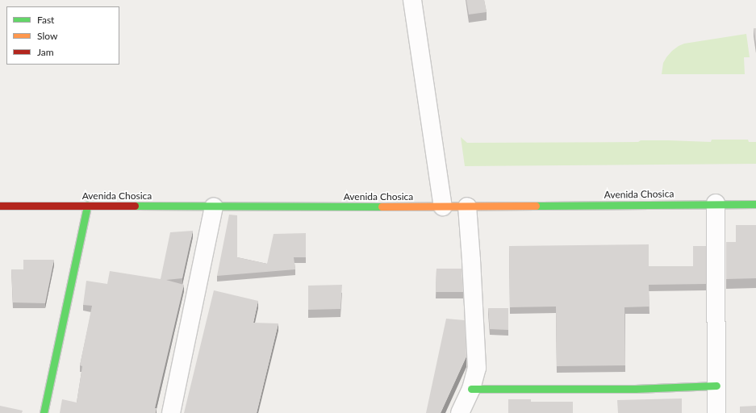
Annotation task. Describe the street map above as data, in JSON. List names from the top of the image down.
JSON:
{
  "streets": {
    "main road": ["Avenida Chosica"]
  },
  "legend": ["Fast", "Slow", "Jam"]
}
